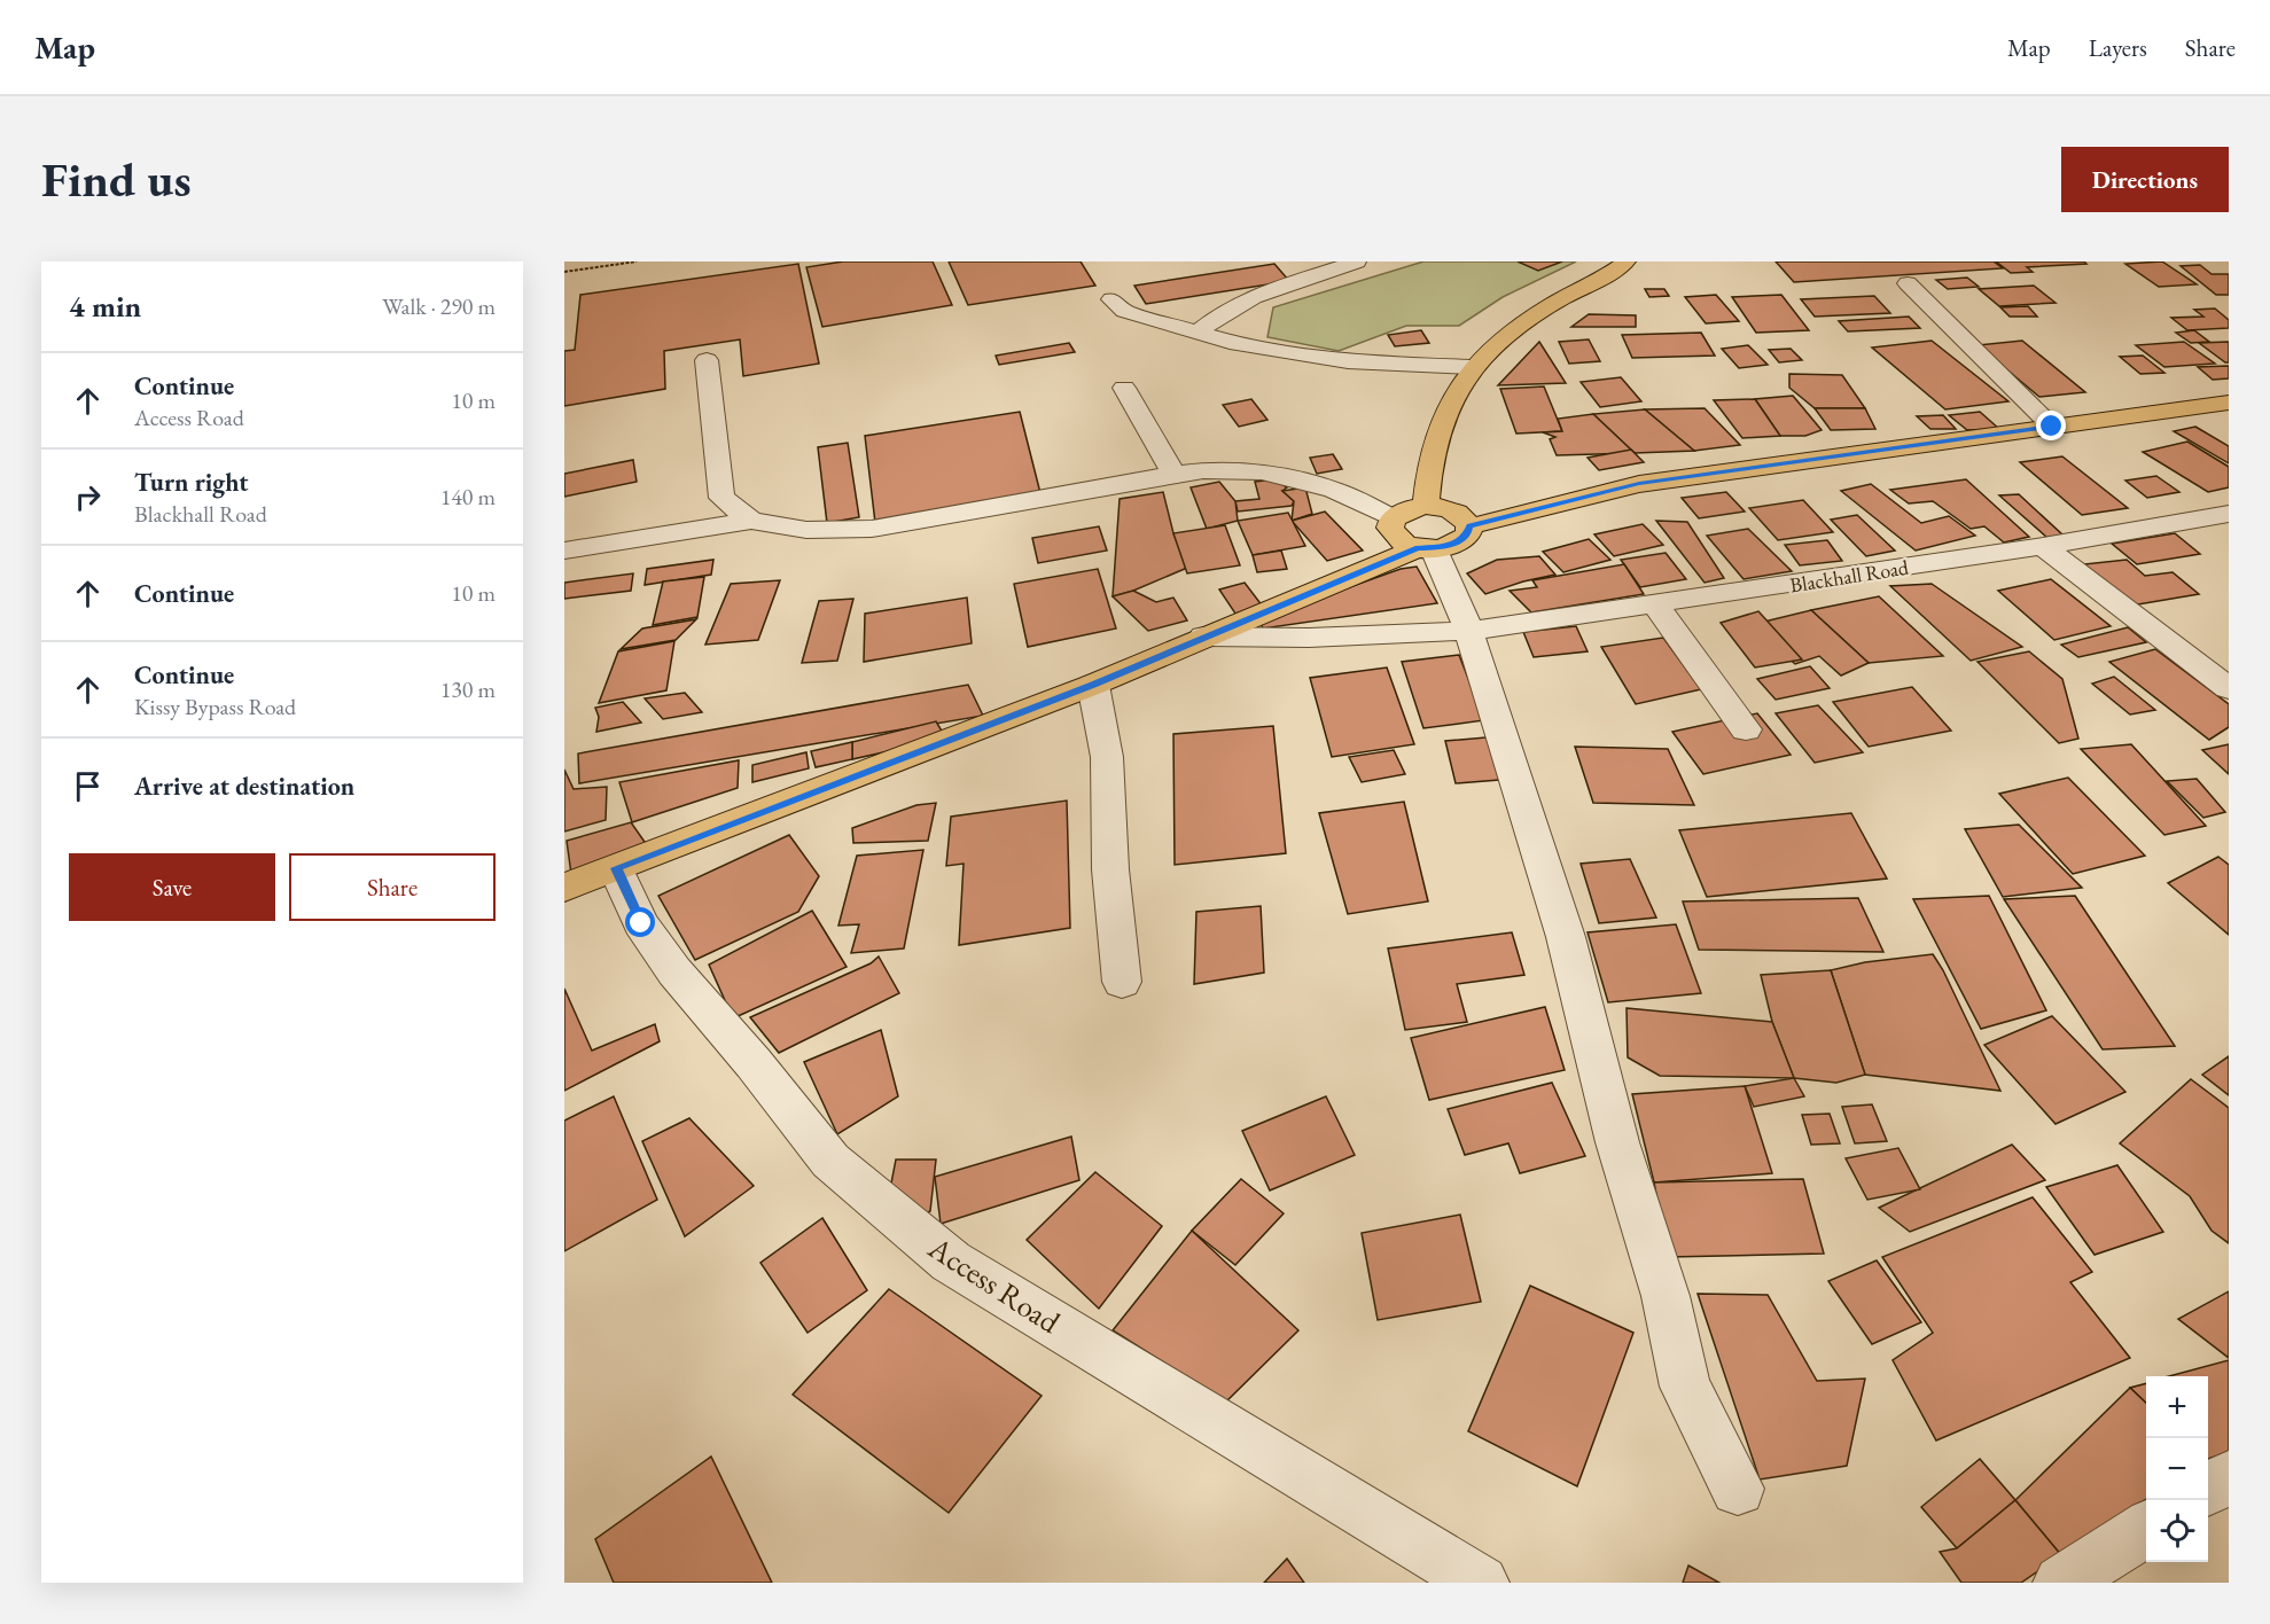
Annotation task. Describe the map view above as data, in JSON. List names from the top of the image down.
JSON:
{
  "streets": {
    "main road": ["Blackhall Road"],
    "street": ["Access Road"]
  },
  "crossings": [
    ["Blackhall Road", "Access Road"]
  ],
  "page": {
    "header": "Map",
    "nav": ["Map", "Layers", "Share"],
    "buttons": [
      "Directions",
      ["Save", "Share"]
    ],
    "title": "Find us",
    "heading": ["4 min", "Walk · 290 m"],
    "list": [
      ["Continue", "Access Road", "10 m"],
      ["Turn right", "Blackhall Road", "140 m"],
      ["Continue", "10 m"],
      ["Continue", "Kissy Bypass Road", "130 m"],
      "Arrive at destination"
    ],
    "map_buttons": ["+", "−"]
  }
}
